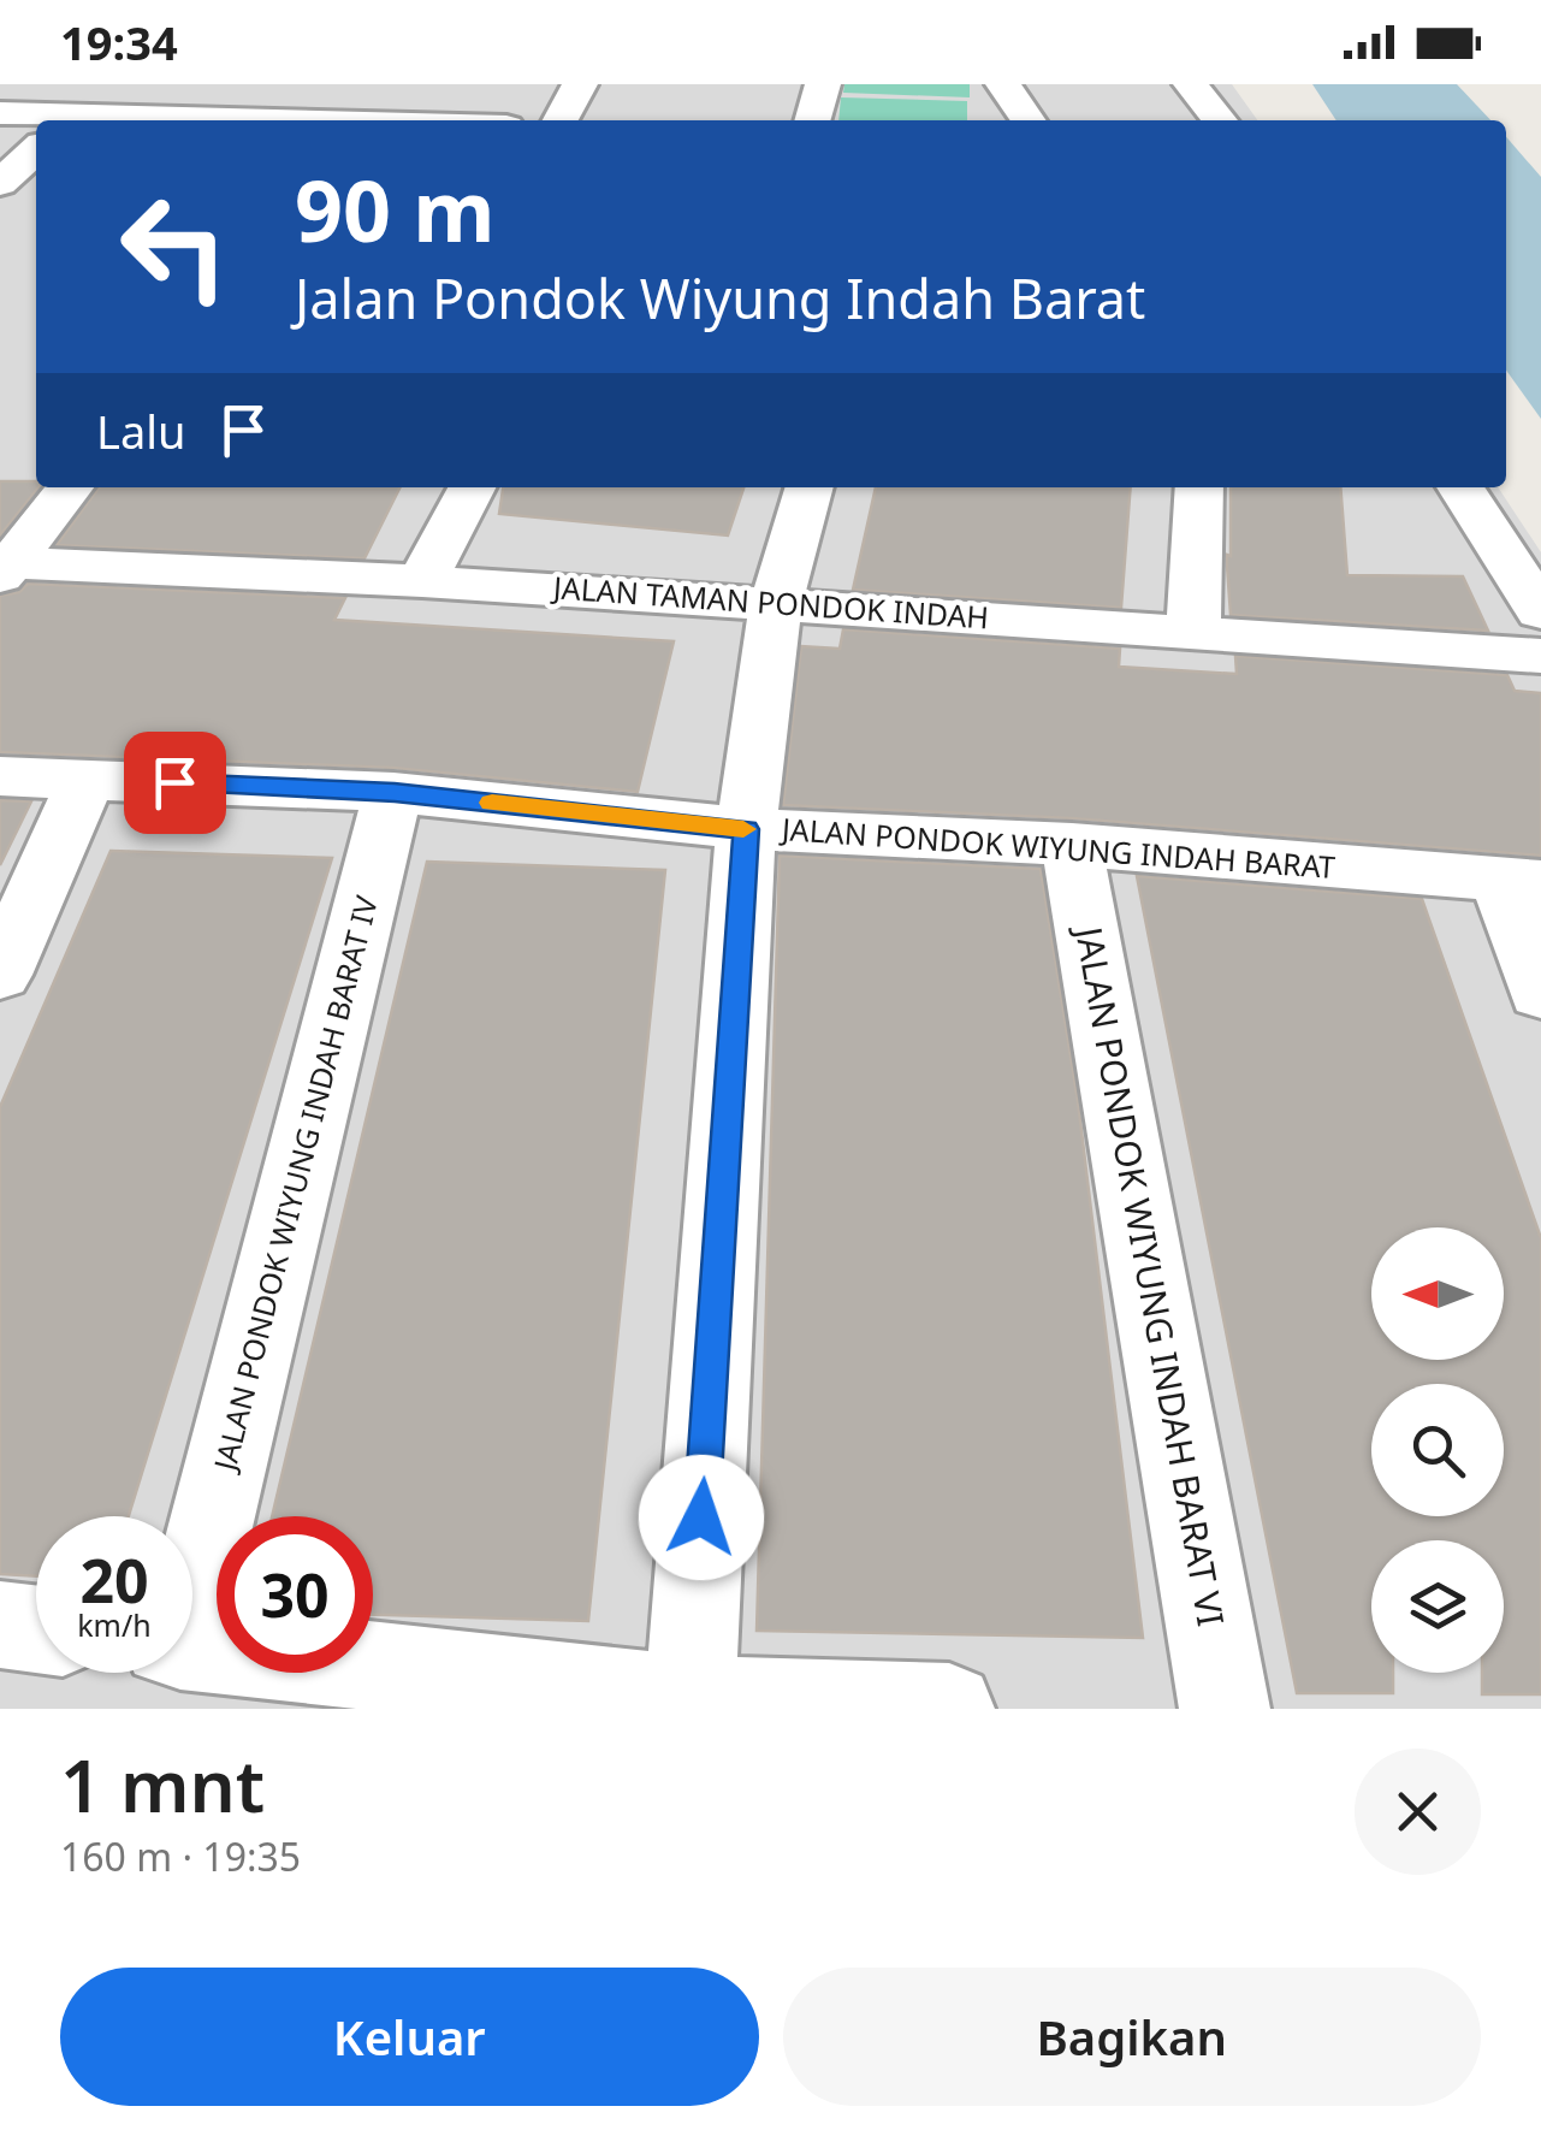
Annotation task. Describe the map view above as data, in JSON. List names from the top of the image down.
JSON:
{
  "streets": {
    "street": [
      "JALAN TAMAN PONDOK INDAH",
      "JALAN PONDOK WIYUNG INDAH BARAT",
      "JALAN PONDOK WIYUNG INDAH BARAT IV",
      "JALAN PONDOK WIYUNG INDAH BARAT VI"
    ]
  },
  "crossings": [
    ["JALAN PONDOK WIYUNG INDAH BARAT", "JALAN PONDOK WIYUNG INDAH BARAT IV"],
    ["JALAN PONDOK WIYUNG INDAH BARAT", "JALAN PONDOK WIYUNG INDAH BARAT VI"]
  ],
  "north": "left",
  "page": {
    "status": "19:34",
    "turn": ["90 m", "Jalan Pondok Wiyung Indah Barat"],
    "then": "Lalu",
    "speed": "20 km/h",
    "limit": "30",
    "heading": ["1 mnt", "160 m · 19:35"],
    "buttons": ["Keluar", "Bagikan"]
  }
}
